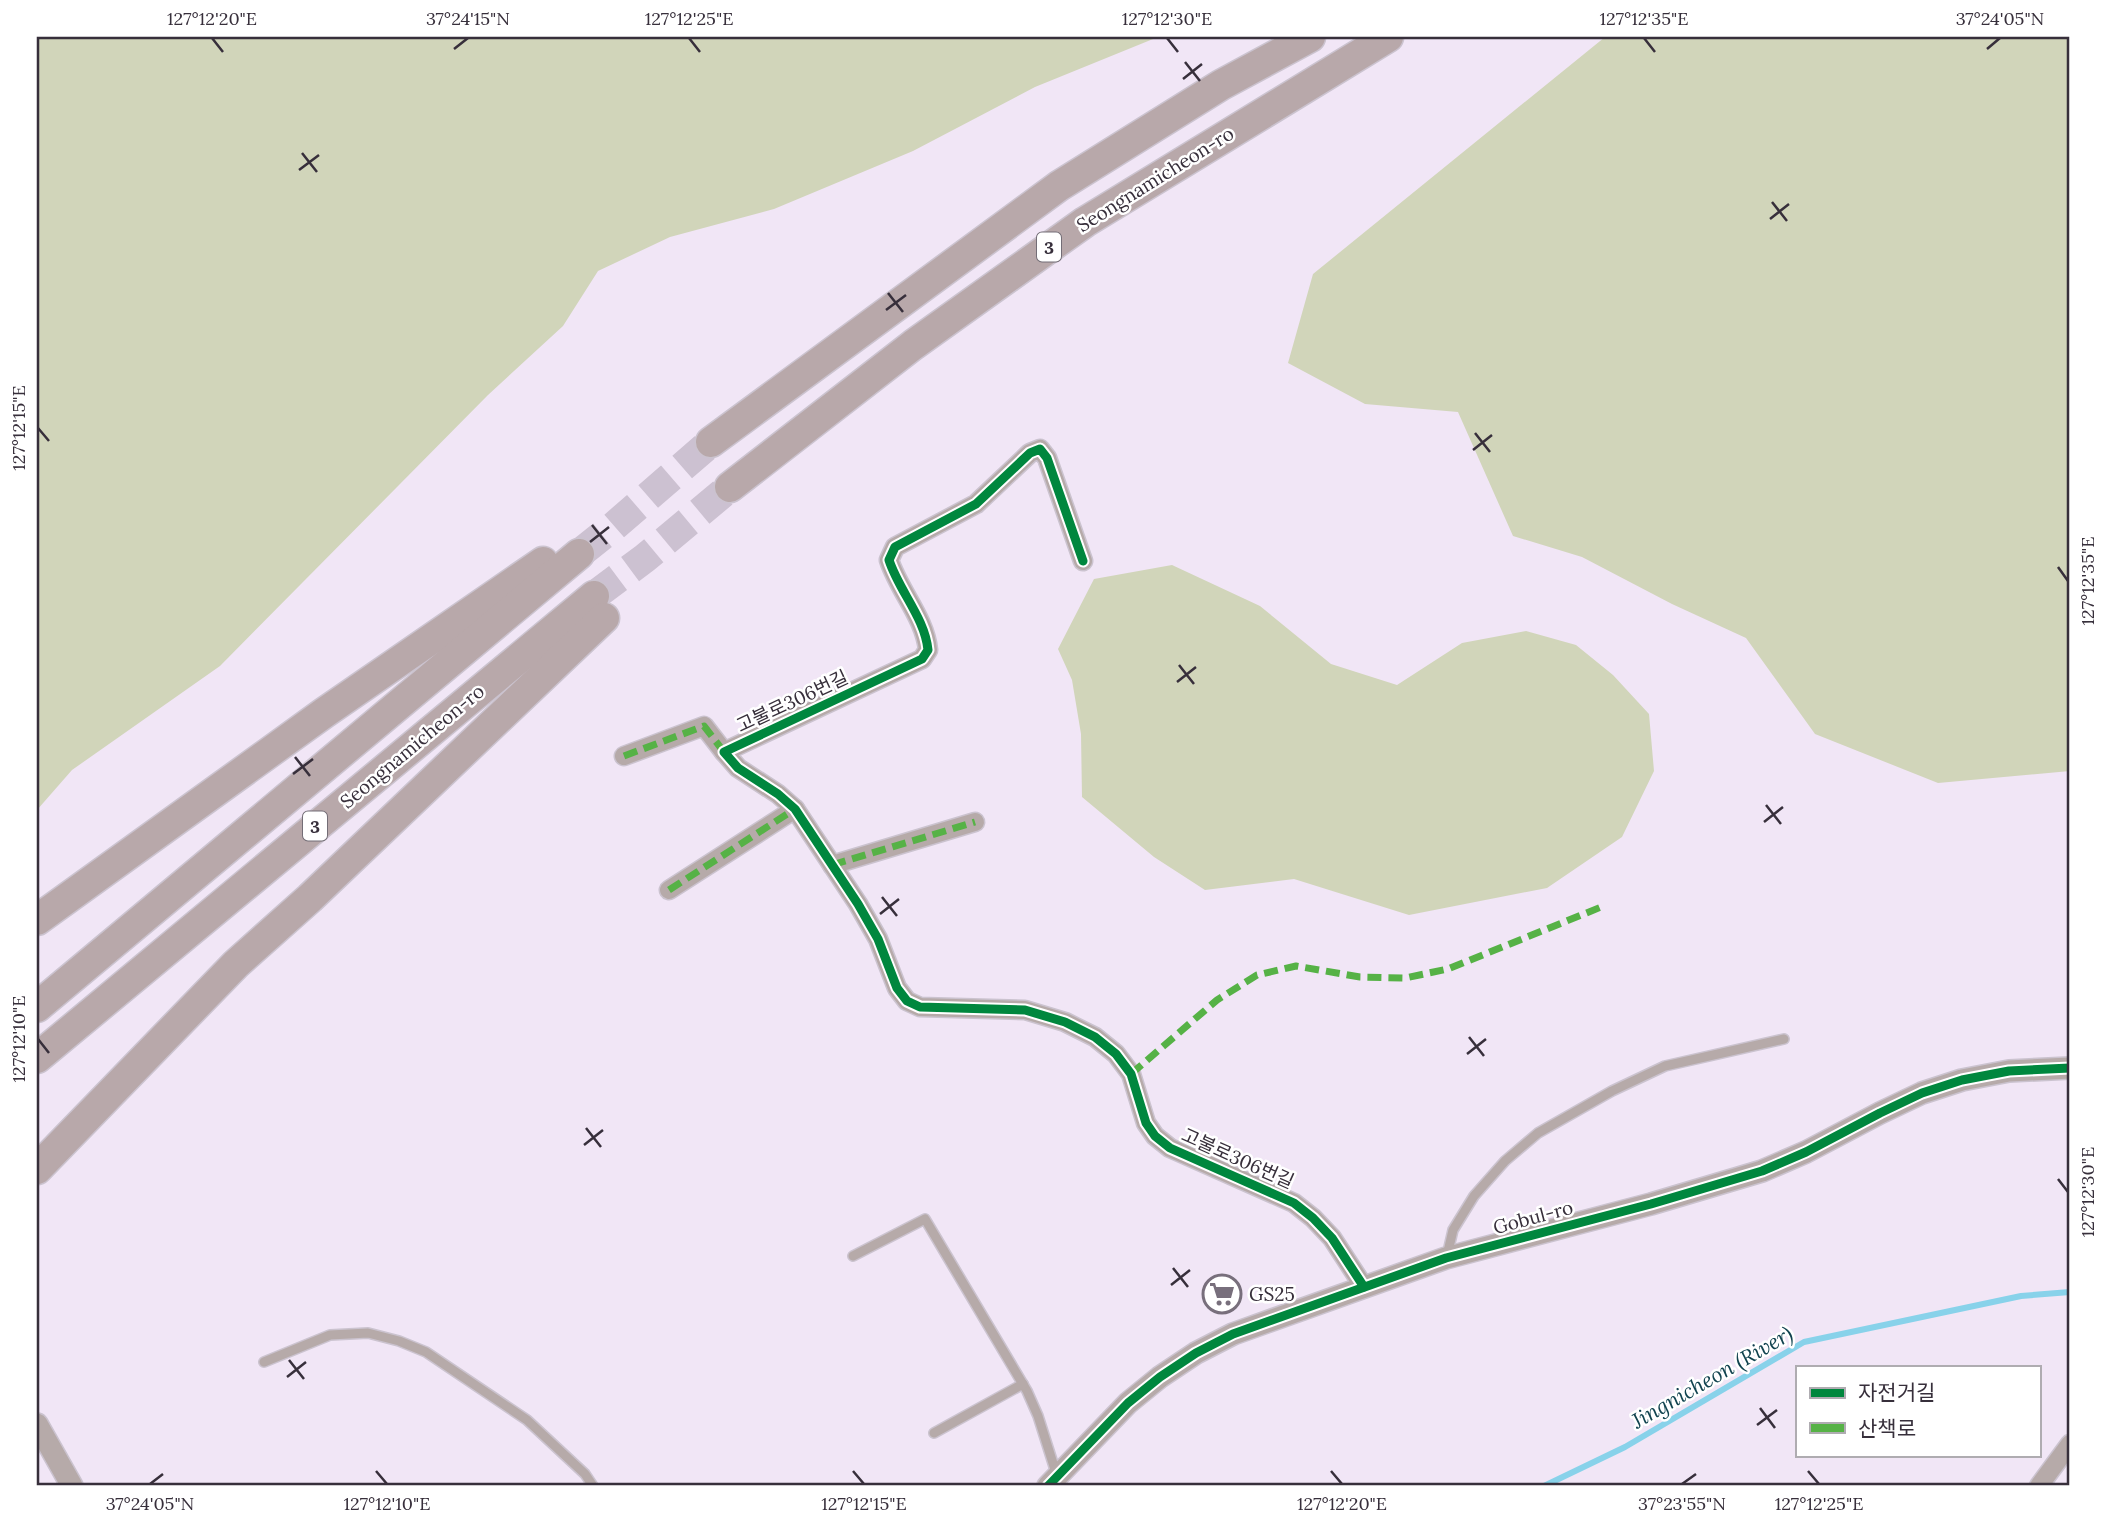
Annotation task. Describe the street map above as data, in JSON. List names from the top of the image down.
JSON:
{
  "streets": {
    "highway": ["Seongnamicheon-ro", "3"],
    "street": ["고불로306번길", "Gobul-ro"]
  },
  "crossings": [
    ["고불로306번길", "Gobul-ro"]
  ],
  "water": ["Jingnicheon (River)"],
  "places": {
    "supermarket": ["GS25"]
  },
  "legend": ["자전거길", "산책로"],
  "coordinates": [
    "127°12'20\"E",
    "37°24'15\"N",
    "127°12'25\"E",
    "127°12'30\"E",
    "127°12'35\"E",
    "37°24'05\"N",
    "127°12'15\"E",
    "127°12'10\"E",
    "37°23'55\"N"
  ]
}
